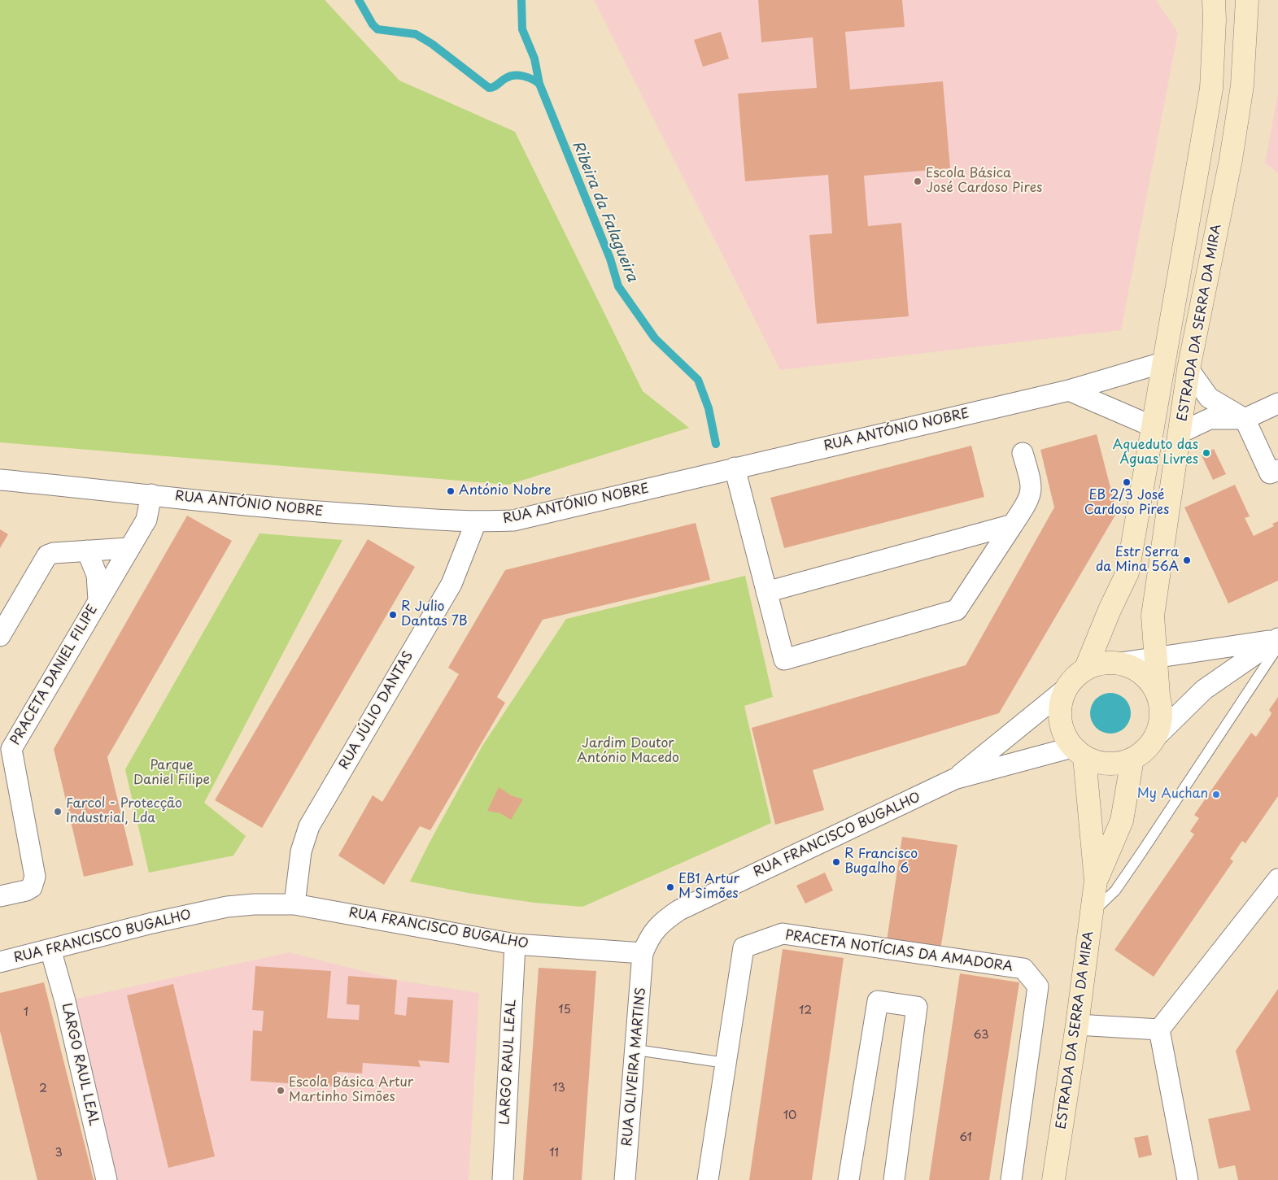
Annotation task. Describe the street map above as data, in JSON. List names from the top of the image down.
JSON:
{
  "streets": {
    "street": [
      "ESTRADA DA SERRA DA MIRA",
      "RUA ANTÓNIO NOBRE",
      "PRACETA DANIEL FILIPE",
      "RUA JÚLIO DANTAS",
      "RUA FRANCISCO BUGALHO",
      "PRACETA NOTÍCIAS DA AMADORA",
      "LARGO RAUL LEAL",
      "RUA OLIVEIRA MARTINS"
    ]
  },
  "crossings": [
    ["ESTRADA DA SERRA DA MIRA", "RUA FRANCISCO BUGALHO"],
    ["RUA ANTÓNIO NOBRE", "PRACETA DANIEL FILIPE"],
    ["RUA ANTÓNIO NOBRE", "RUA JÚLIO DANTAS"],
    ["RUA JÚLIO DANTAS", "RUA FRANCISCO BUGALHO"],
    ["RUA FRANCISCO BUGALHO", "LARGO RAUL LEAL"],
    ["RUA FRANCISCO BUGALHO", "RUA OLIVEIRA MARTINS"]
  ],
  "water": ["Ribeira da Falagueira"],
  "parks": ["Jardim Doutor António Macedo", "Parque Daniel Filipe"],
  "places": [
    "Escola Básica José Cardoso Pires",
    "Aqueduto das Águas Livres",
    "EB 2/3 José Cardoso Pires",
    "António Nobre",
    "Estr Serra da Mina 56A",
    "R Julio Dantas 7B",
    "My Auchan",
    "Farcol - Protecção Industrial, Lda",
    "R Francisco Bugalho 6",
    "EB1 Artur M Simões",
    "Escola Básica Artur Martinho Simões"
  ],
  "house_numbers": [
    "15",
    "12",
    "1",
    "63",
    "13",
    "2",
    "10",
    "61",
    "3",
    "11"
  ]
}
